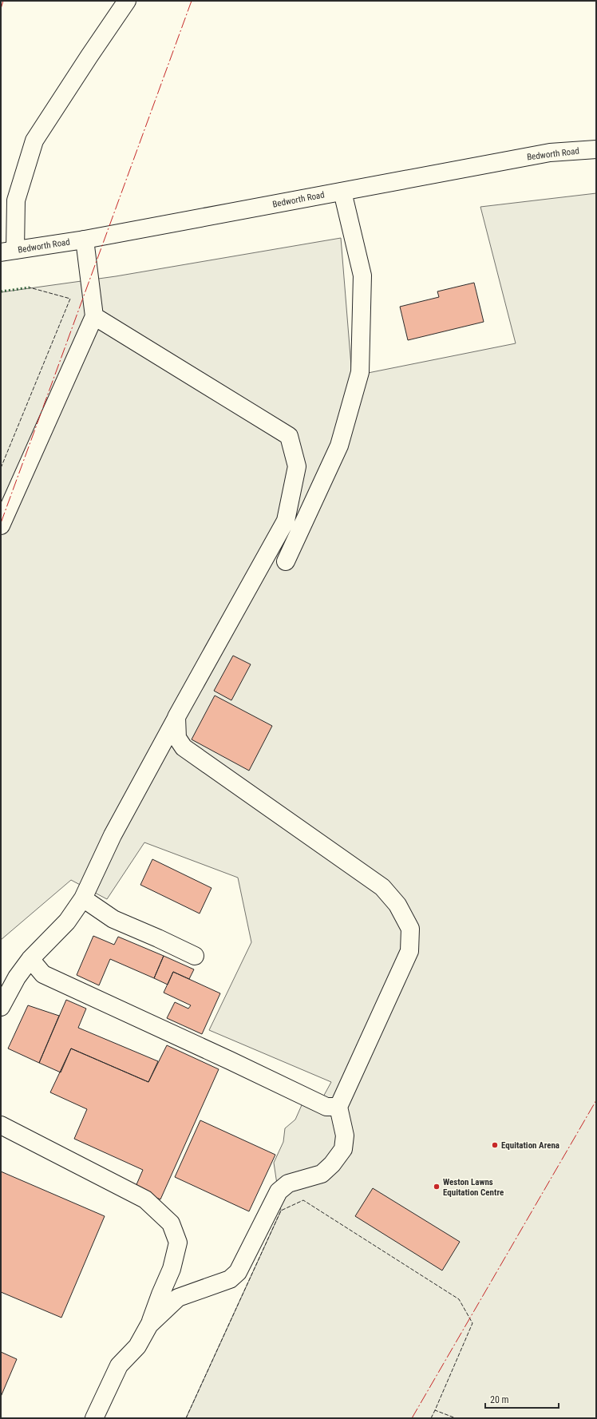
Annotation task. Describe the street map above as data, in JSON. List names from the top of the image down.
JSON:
{
  "streets": {
    "main road": ["Bedworth Road"]
  },
  "places": ["Equitation Arena", "Weston Lawns Equitation Centre"],
  "scale_bar": "20 m"
}
